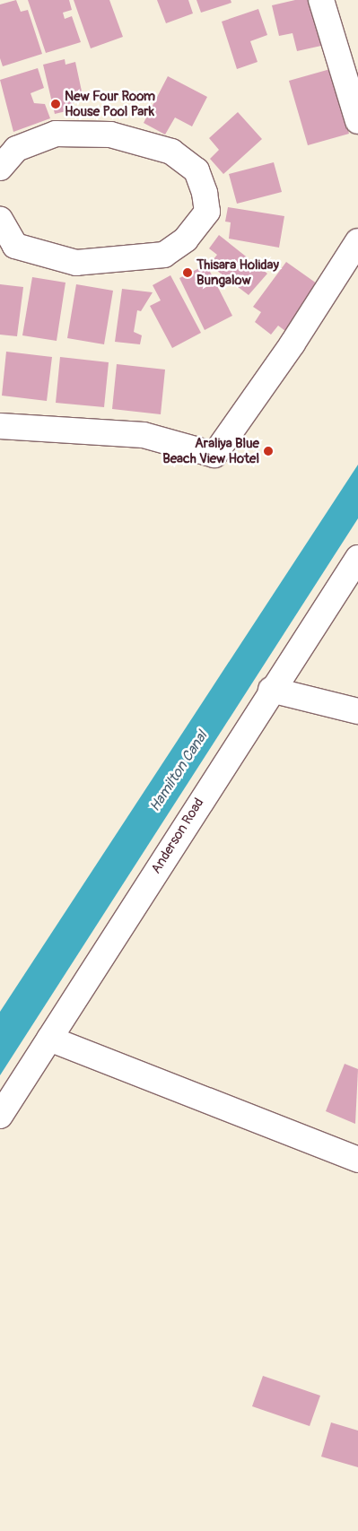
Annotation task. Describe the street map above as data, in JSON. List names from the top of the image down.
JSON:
{
  "streets": {
    "street": ["Anderson Road"]
  },
  "water": ["Hamilton Canal"],
  "places": ["New Four Room House Pool Park", "Thisara Holiday Bungalow", "Araliya Blue Beach View Hotel"]
}
